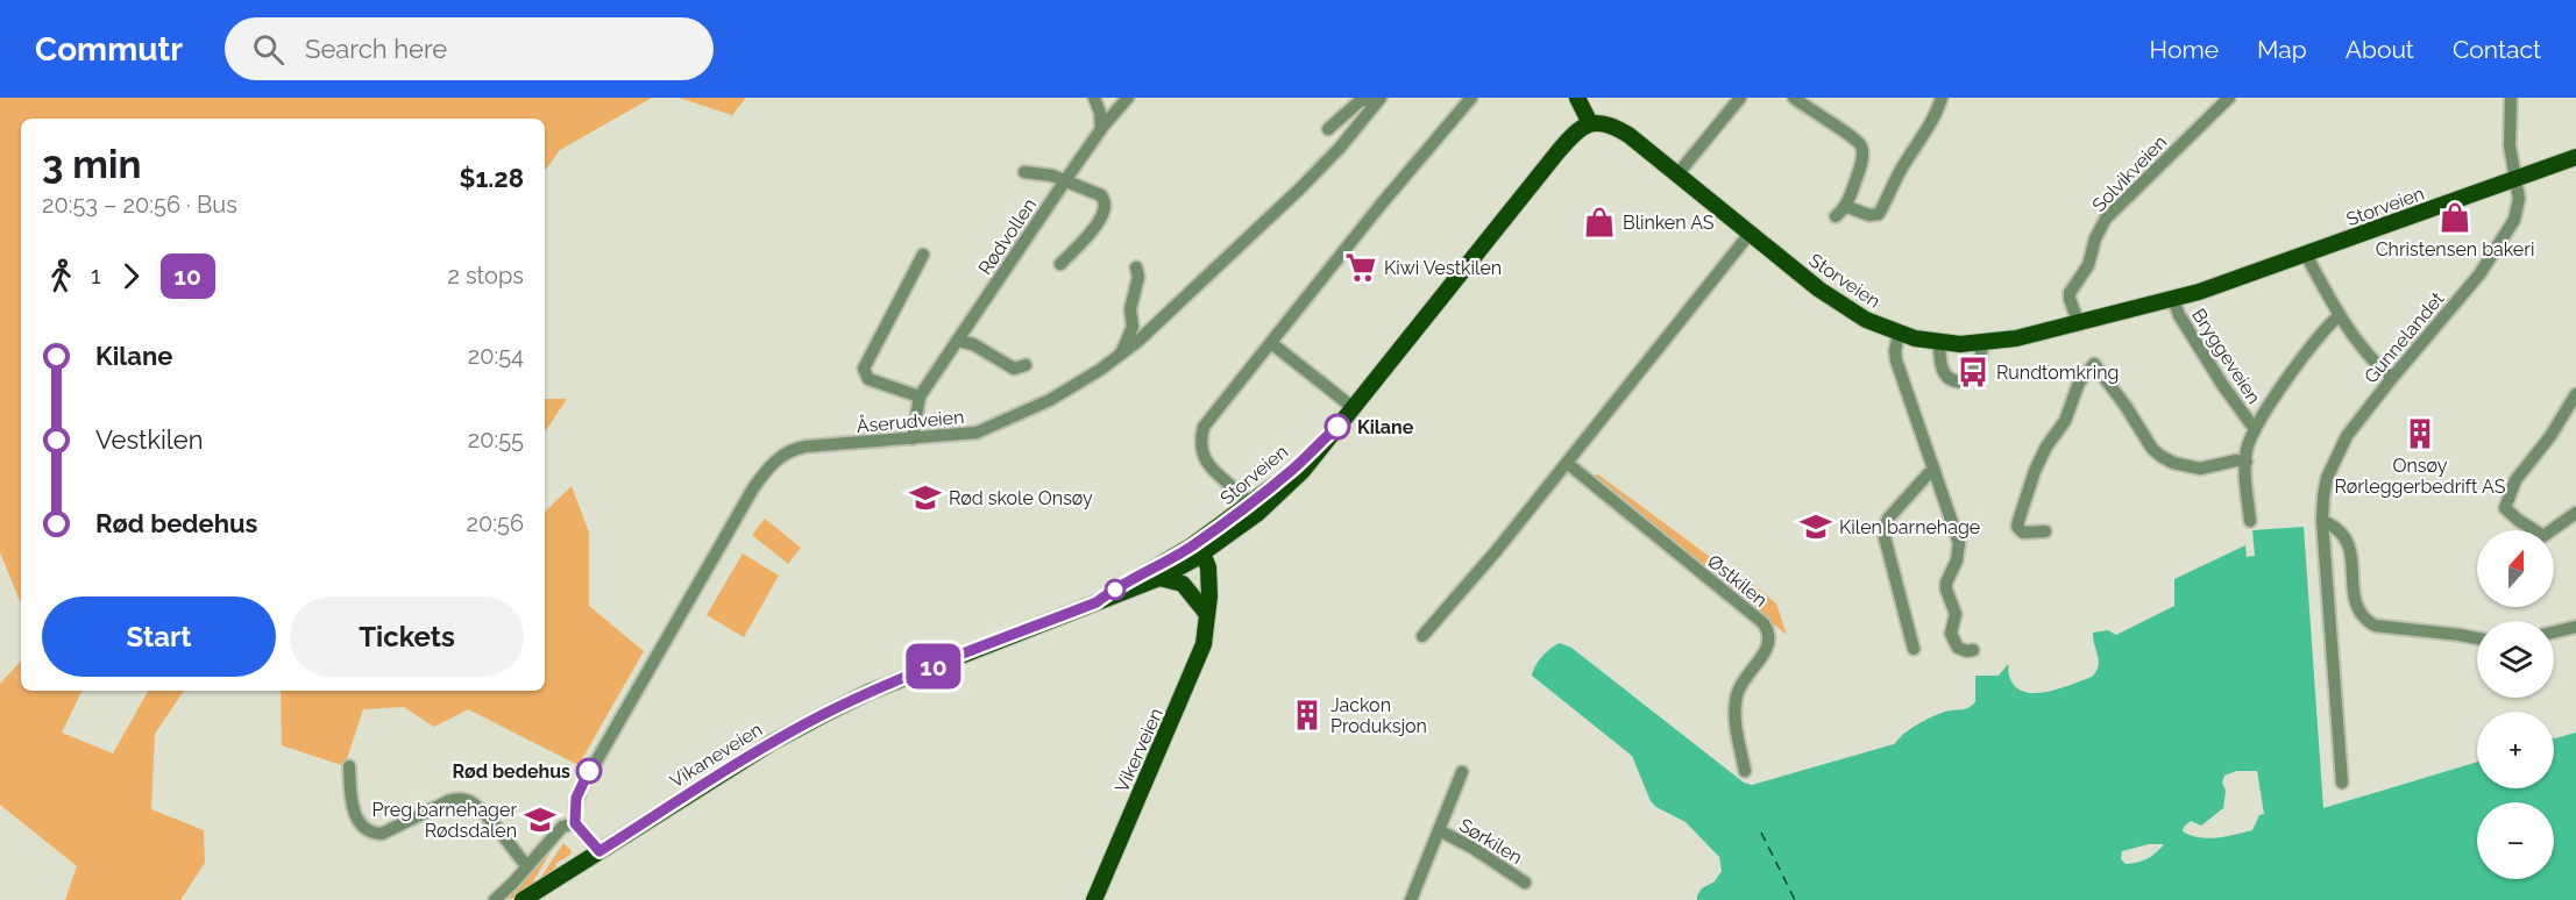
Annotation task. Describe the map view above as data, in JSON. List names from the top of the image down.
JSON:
{
  "streets": {
    "main road": ["Storveien", "Vikerveien", "Vikaneveien"],
    "street": [
      "Solvikveien",
      "Rødvollen",
      "Gunnelandet",
      "Bryggeveien",
      "Åserudveien",
      "Østkilen",
      "Sørkilen"
    ]
  },
  "crossings": [
    ["Solvikveien", "Storveien"],
    ["Storveien", "Gunnelandet"],
    ["Storveien", "Bryggeveien"],
    ["Storveien", "Vikerveien"],
    ["Storveien", "Vikaneveien"],
    ["Rødvollen", "Åserudveien"],
    ["Vikerveien", "Vikaneveien"]
  ],
  "places": {
    "shop": ["Christensen bakeri", "Blinken AS"],
    "supermarket": ["Kiwi Vestkilen"],
    "bus stop": ["Rundtomkring"],
    "other": ["Kilane", "Rød bedehus"],
    "building": ["Onsøy Rørleggerbedrift AS", "Jackon Produksjon"],
    "school or university": ["Rød skole Onsøy", "Kilen barnehage", "Preg barnehager Rødsdalen"]
  },
  "lines": ["bus line 10"],
  "north": "top",
  "page": {
    "header": "Commutr",
    "search": "Search here",
    "nav": [
      "Home",
      "Map",
      "About",
      "Contact"
    ],
    "on_map": "10",
    "heading": ["3 min", "20:53 – 20:56 · Bus", "$1.28"],
    "legs": ["1", "10", "2 stops"],
    "list": [
      {
        "name": "Kilane",
        "value": "20:54"
      },
      {
        "name": "Vestkilen",
        "value": "20:55"
      },
      {
        "name": "Rød bedehus",
        "value": "20:56"
      }
    ],
    "map_buttons": ["+", "−"],
    "buttons": ["Start", "Tickets"]
  }
}
